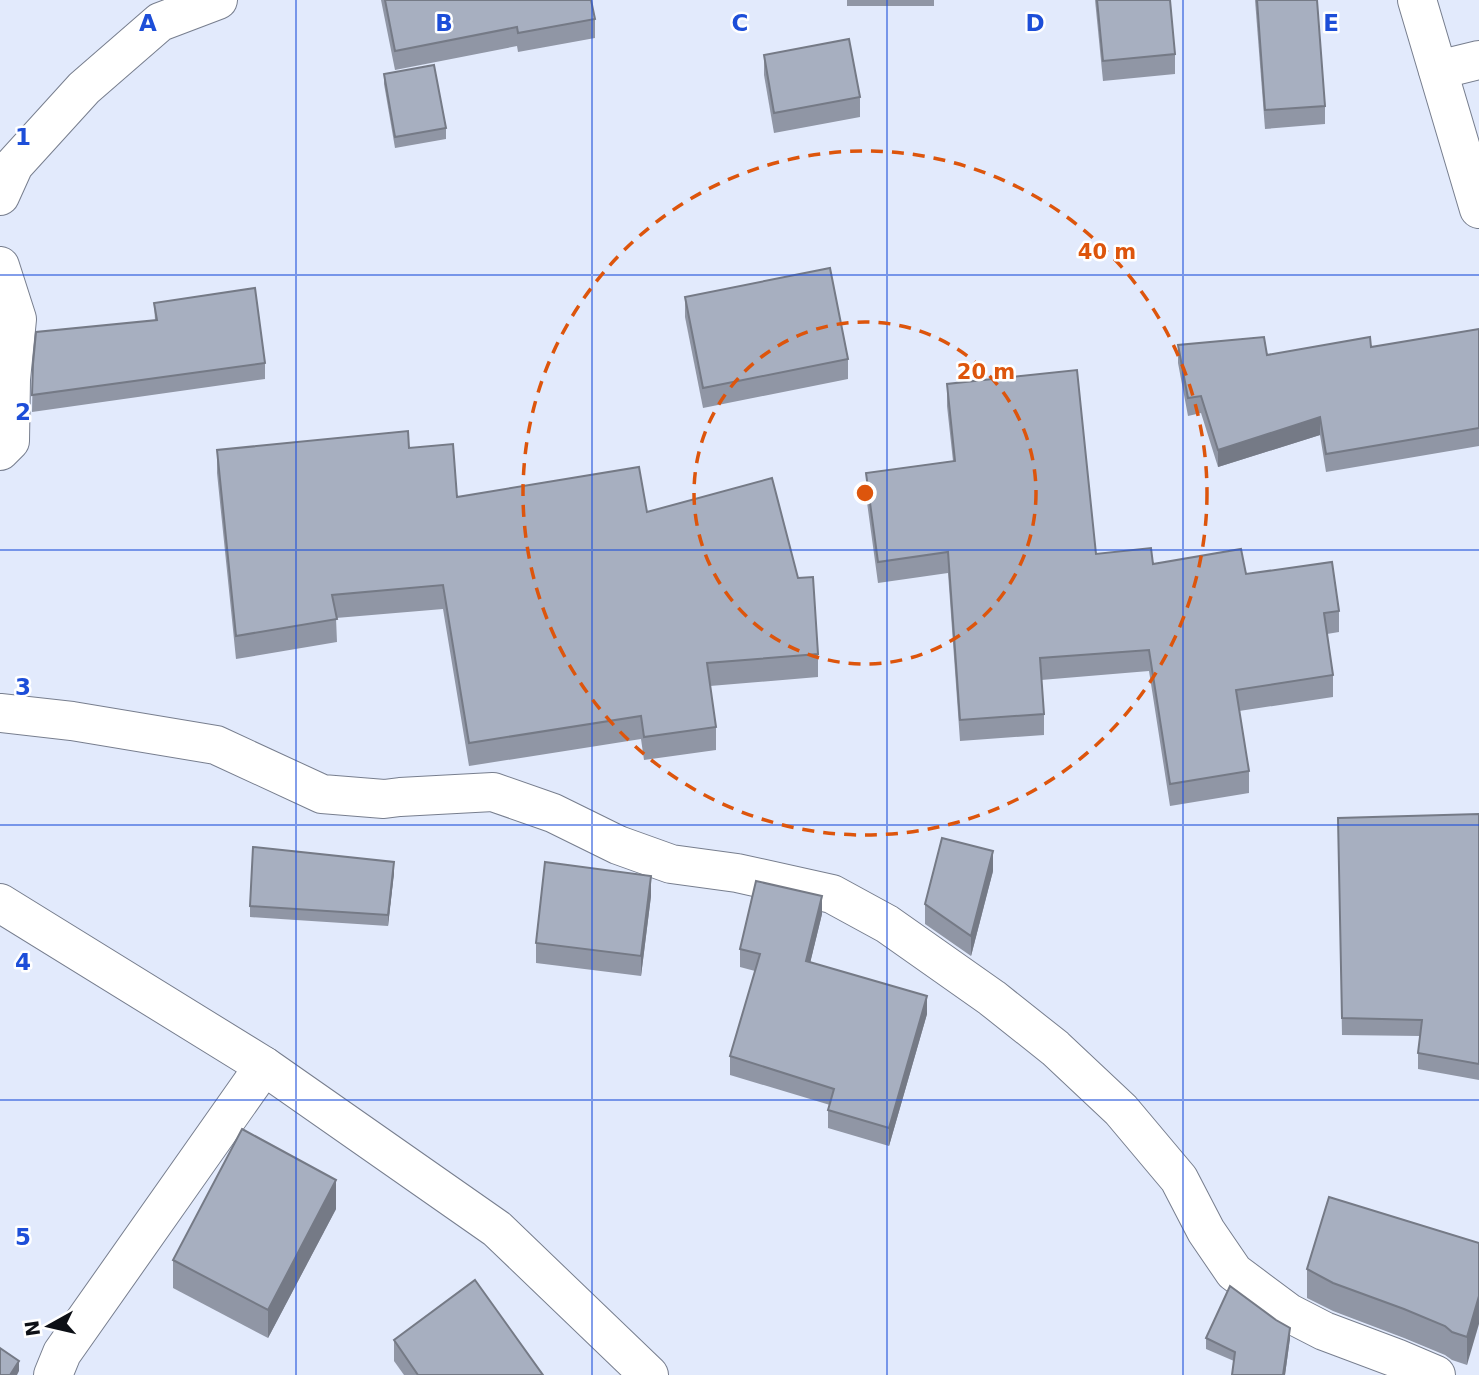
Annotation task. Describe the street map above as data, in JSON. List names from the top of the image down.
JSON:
{
  "north": "left",
  "grid": {
    "columns": [
      "A",
      "B",
      "C",
      "D",
      "E"
    ],
    "rows": [
      "1",
      "2",
      "3",
      "4",
      "5"
    ]
  },
  "rings": ["40 m", "20 m"]
}
